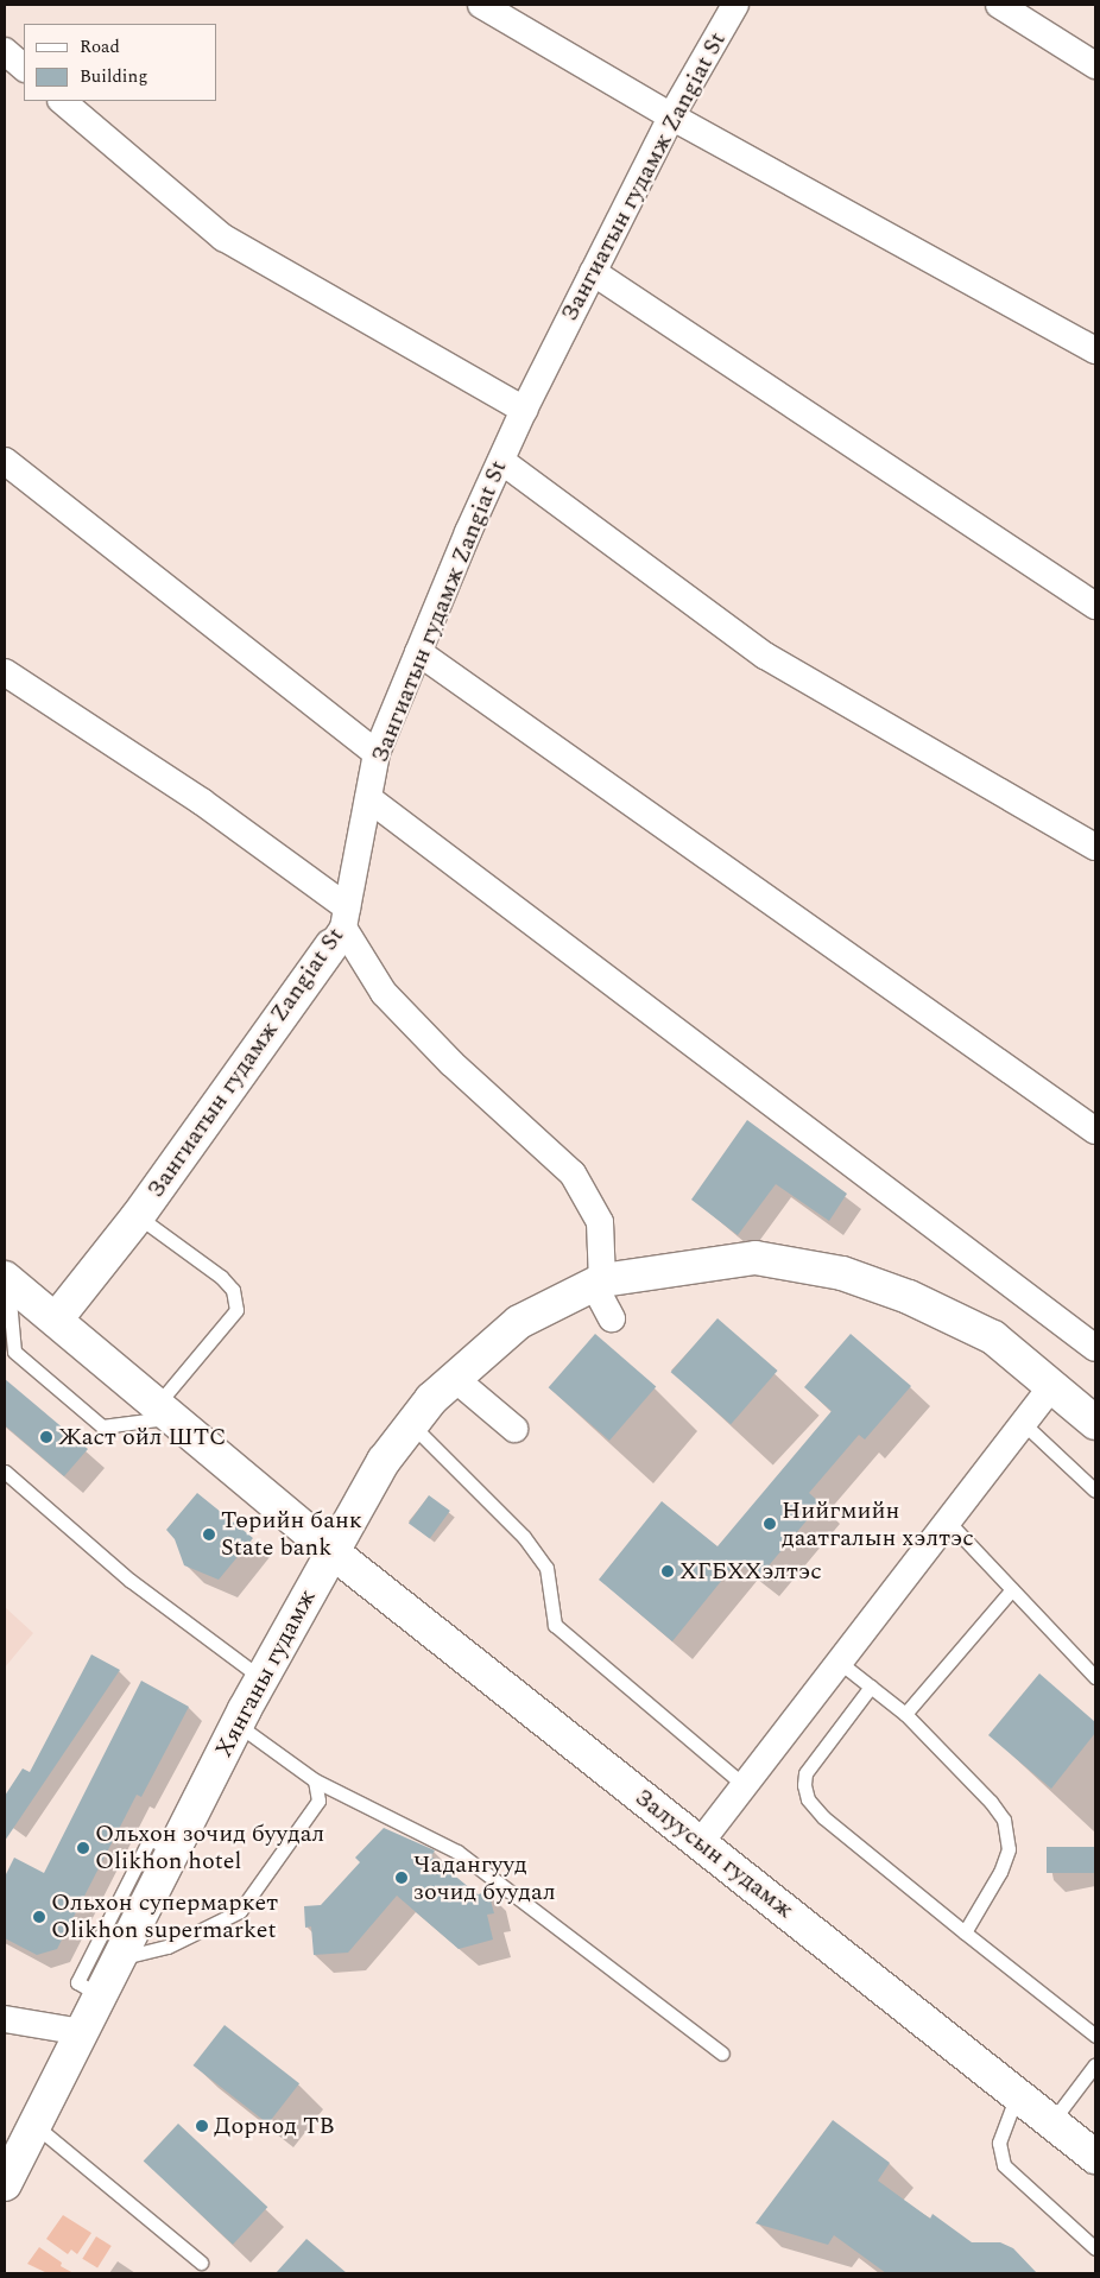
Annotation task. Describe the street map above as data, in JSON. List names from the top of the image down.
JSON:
{
  "streets": {
    "main road": ["Зангиатын гудамж Zangiat St", "Хянганы гудамж", "Залуусын гудамж"]
  },
  "crossings": [
    ["Зангиатын гудамж Zangiat St", "Залуусын гудамж"],
    ["Хянганы гудамж", "Залуусын гудамж"]
  ],
  "places": [
    "Жаст ойл ШТС",
    "Нийгмийн даатгалын хэлтэс",
    "Төрийн банк State bank",
    "ХГБХХэлтэс",
    "Ольхон зочид буудал Olikhon hotel",
    "Чадангууд зочид буудал",
    "Ольхон супермаркет Olikhon supermarket",
    "Дорнод ТВ"
  ],
  "legend": ["Road", "Building"]
}
